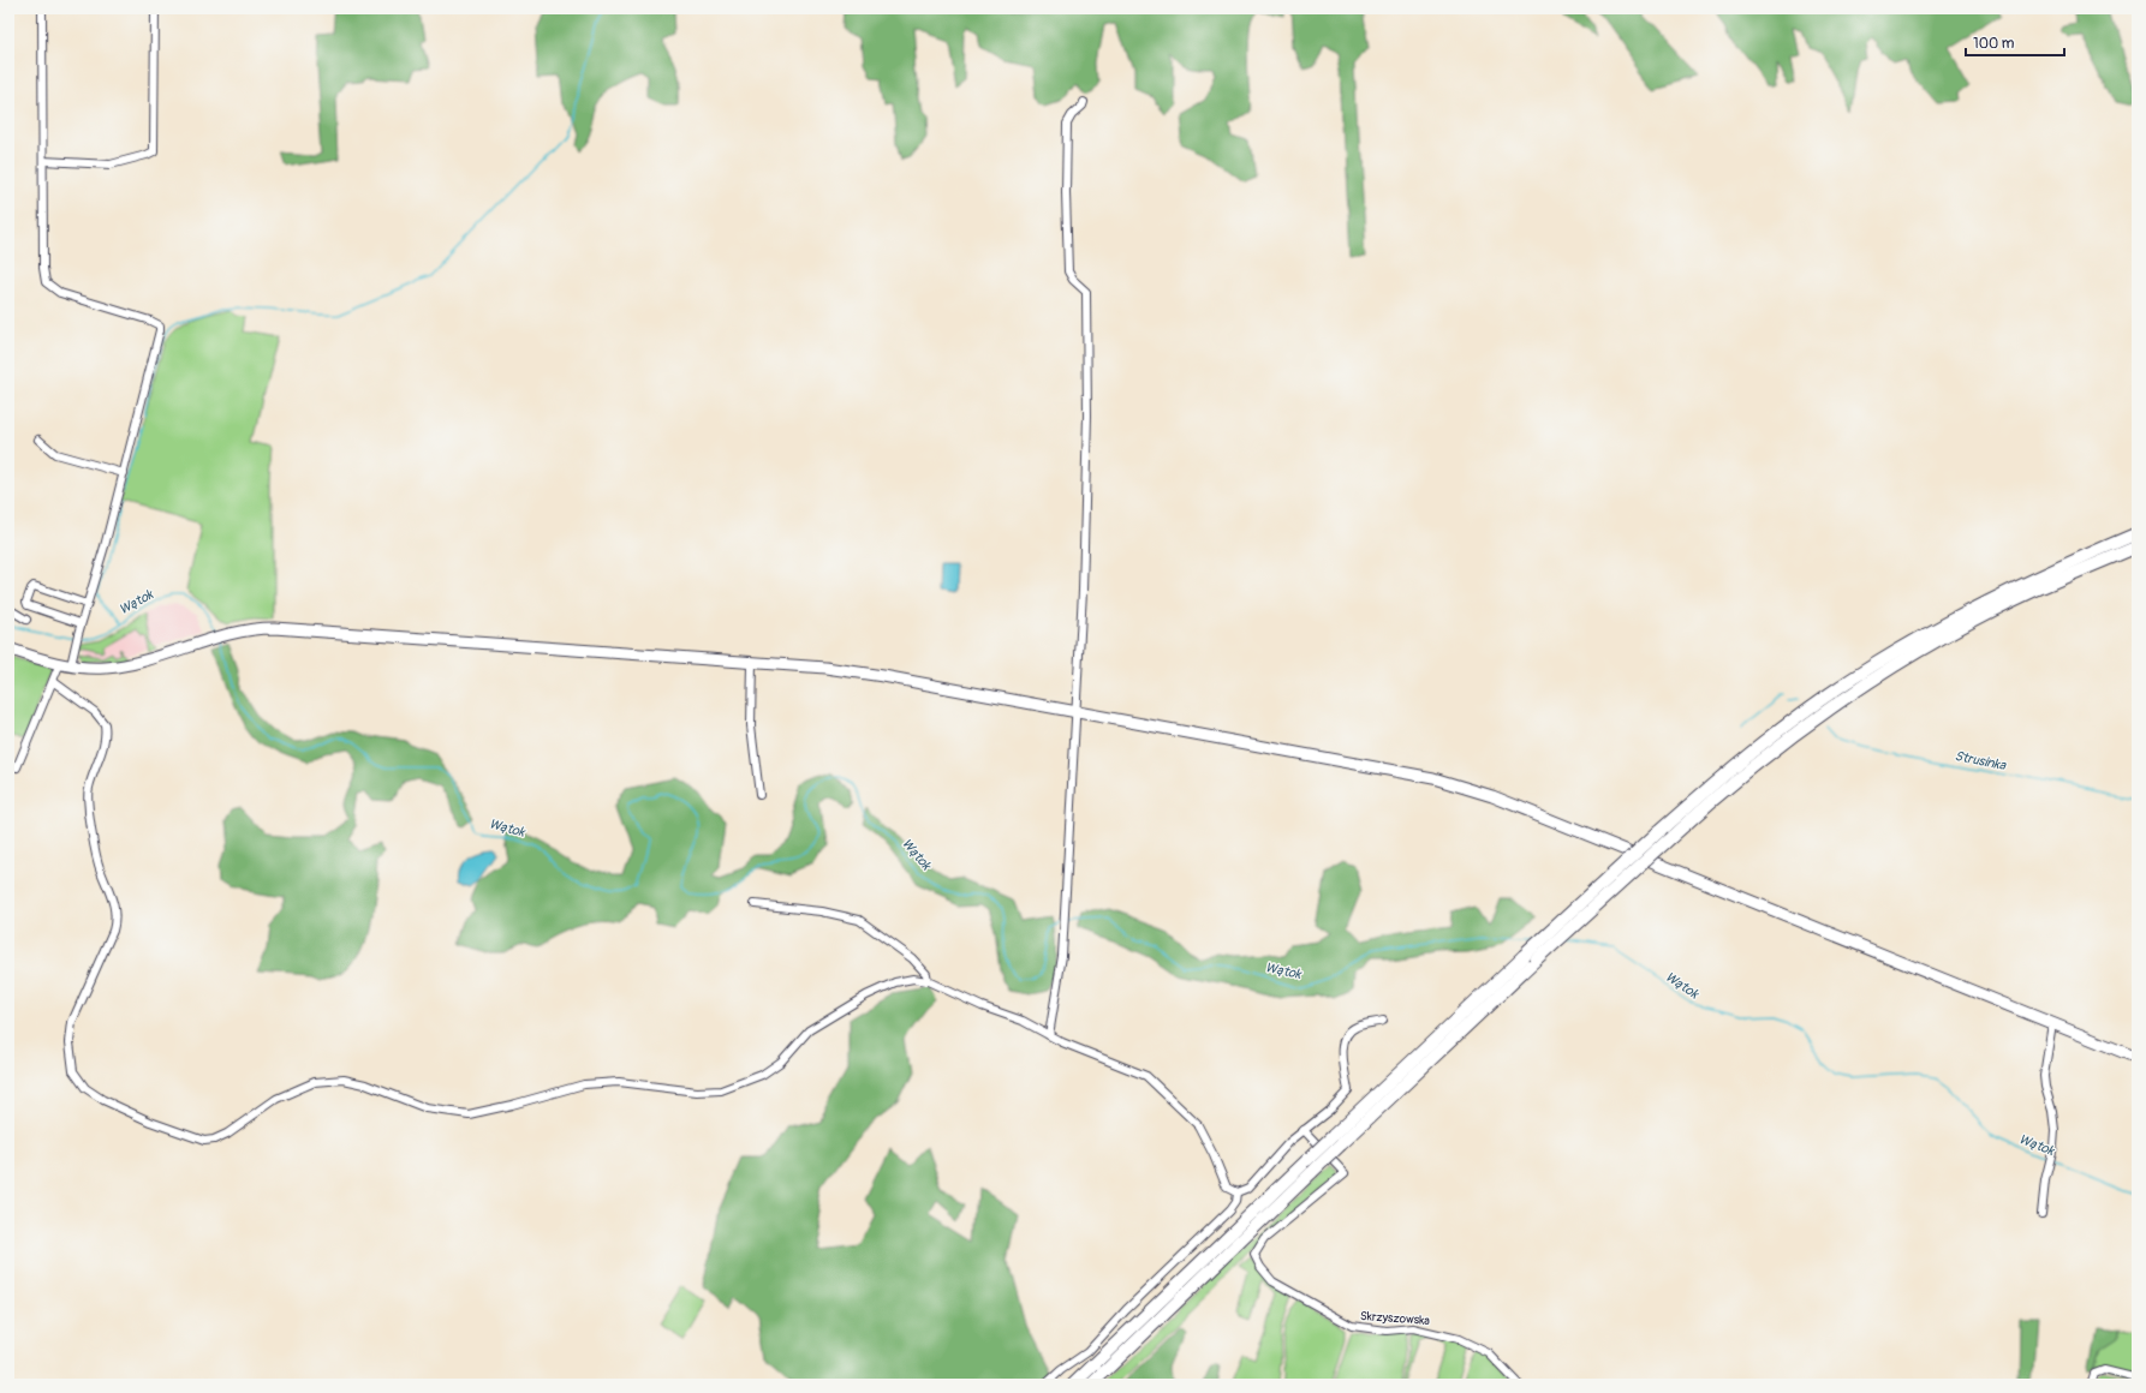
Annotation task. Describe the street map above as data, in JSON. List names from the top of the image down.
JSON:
{
  "streets": {
    "street": ["Skrzyszowska"]
  },
  "water": ["Wątok", "Strusinka"],
  "scale_bar": "100 m"
}
